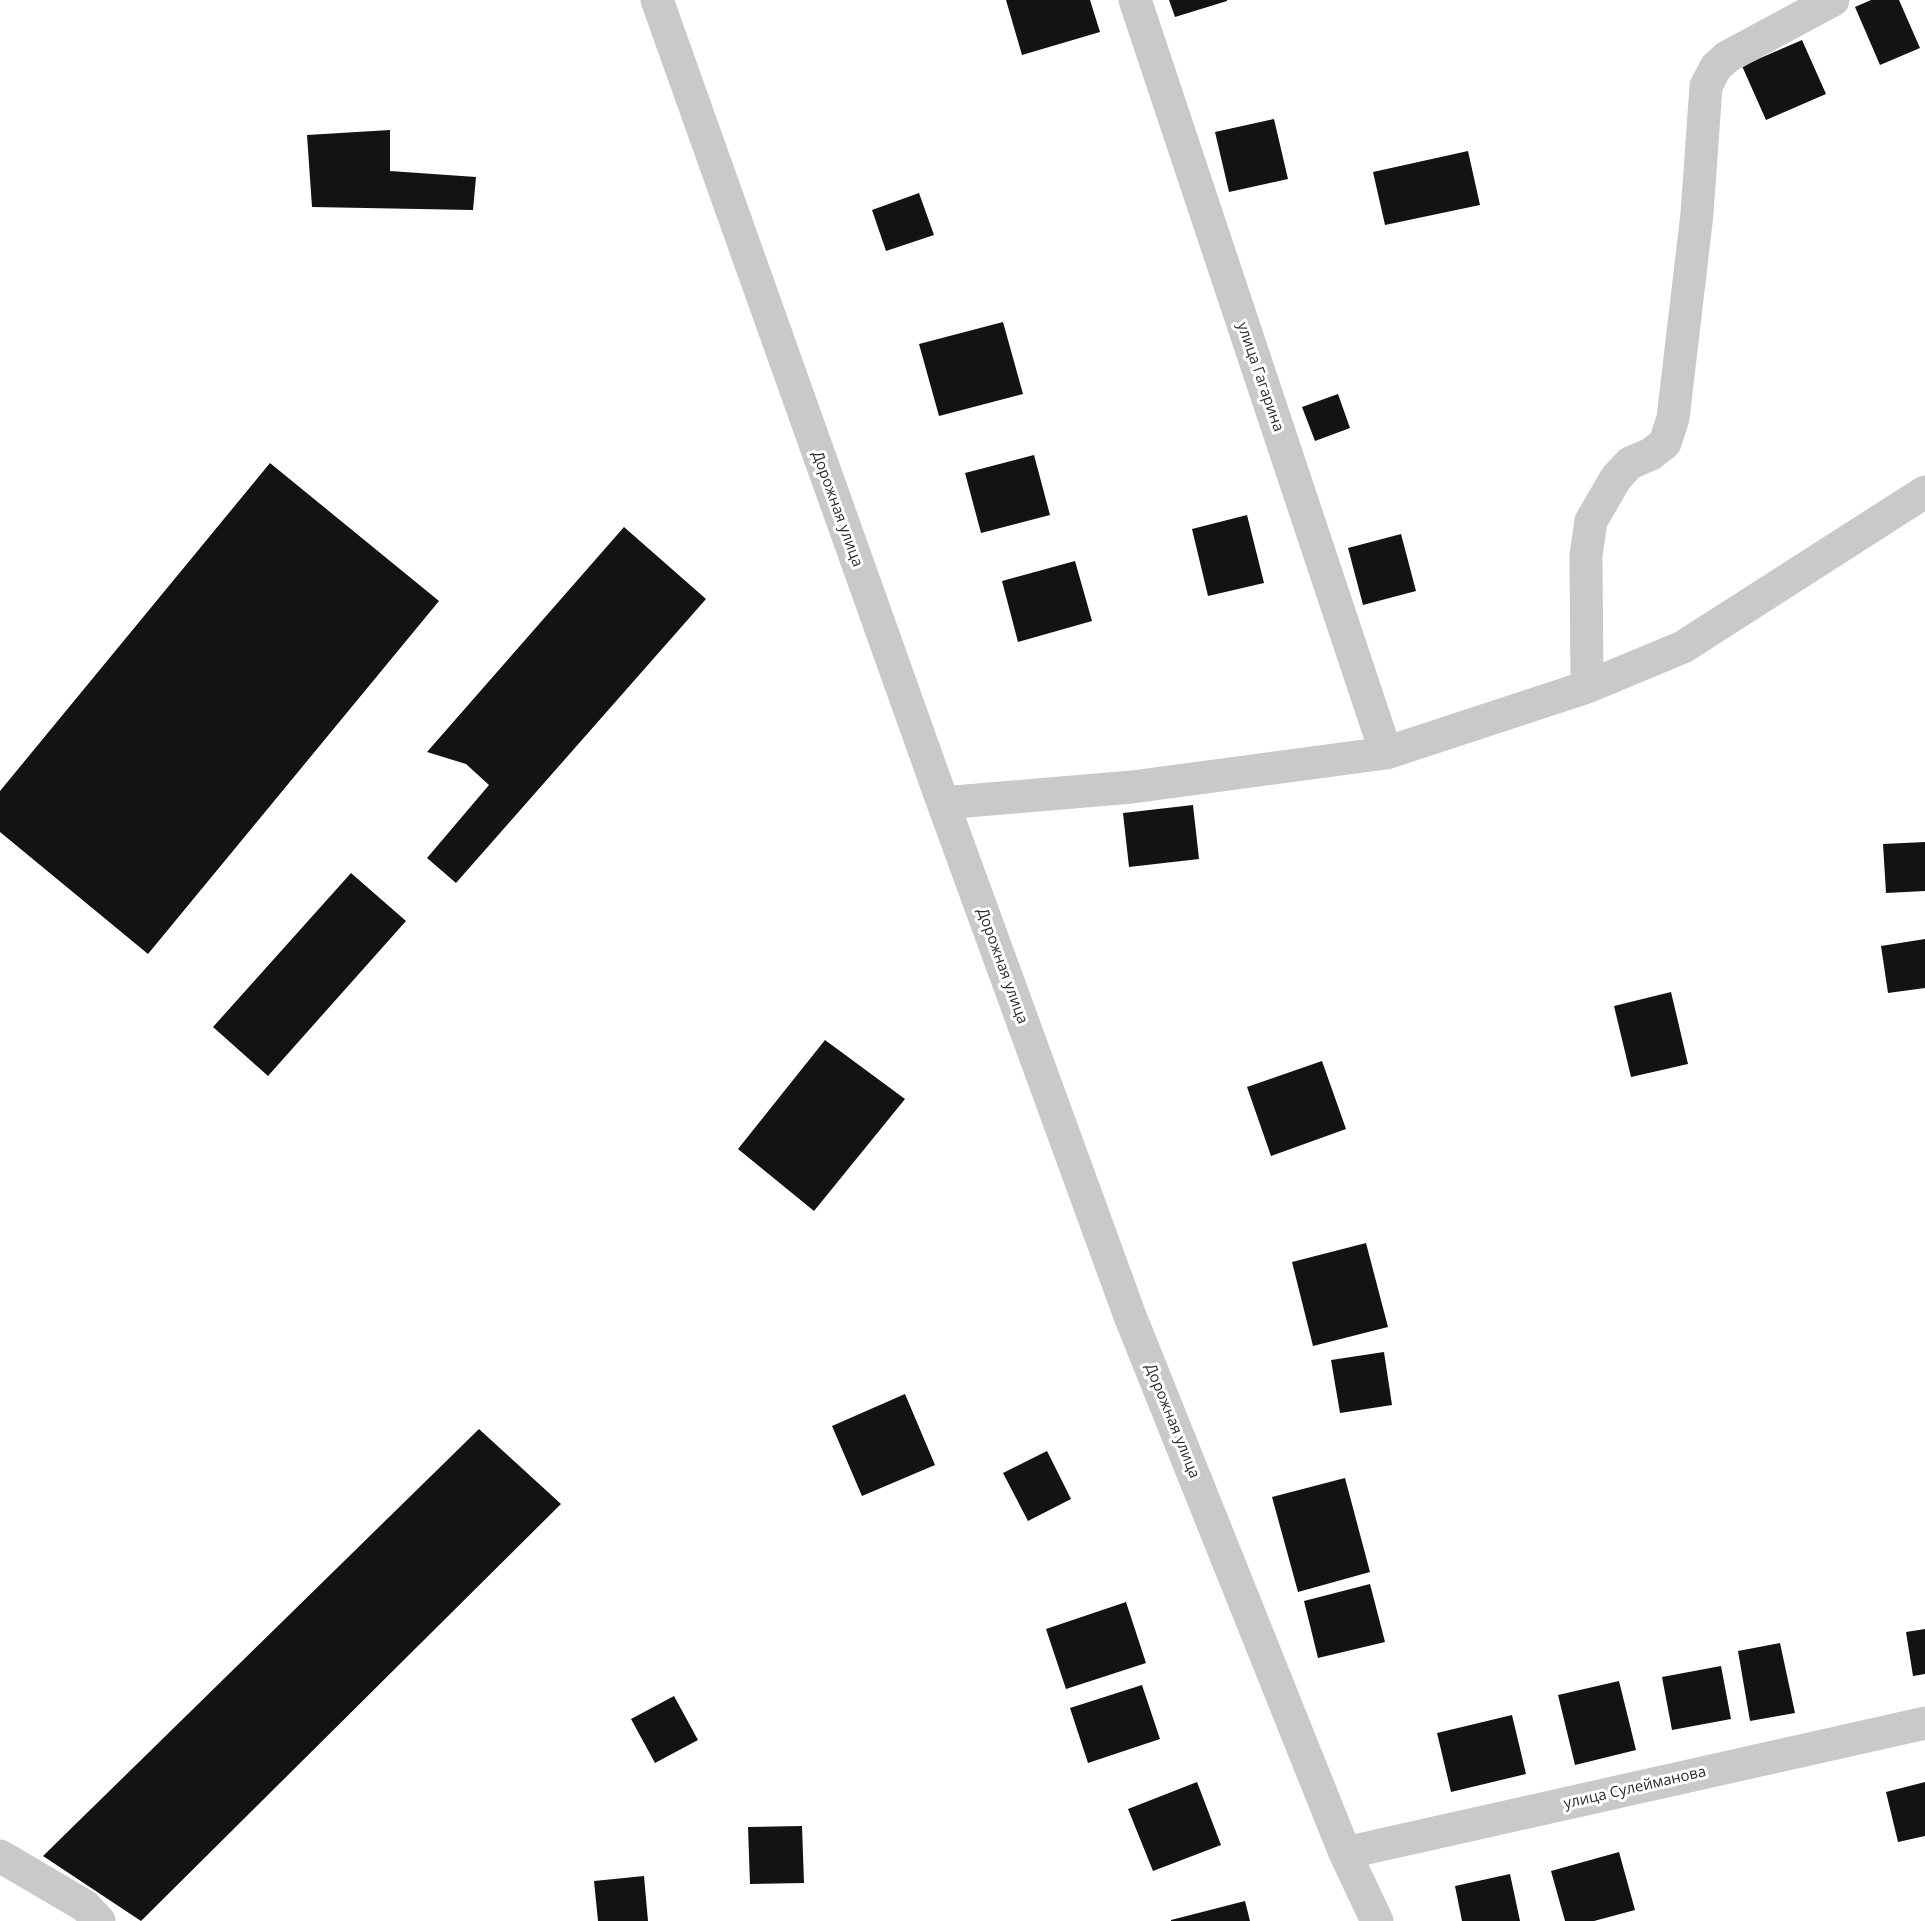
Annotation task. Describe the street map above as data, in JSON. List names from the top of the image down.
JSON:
{
  "streets": {
    "street": ["улица Гагарина", "Дорожная улица", "улица Сулейманова"]
  },
  "crossings": [
    ["Дорожная улица", "улица Сулейманова"]
  ]
}
